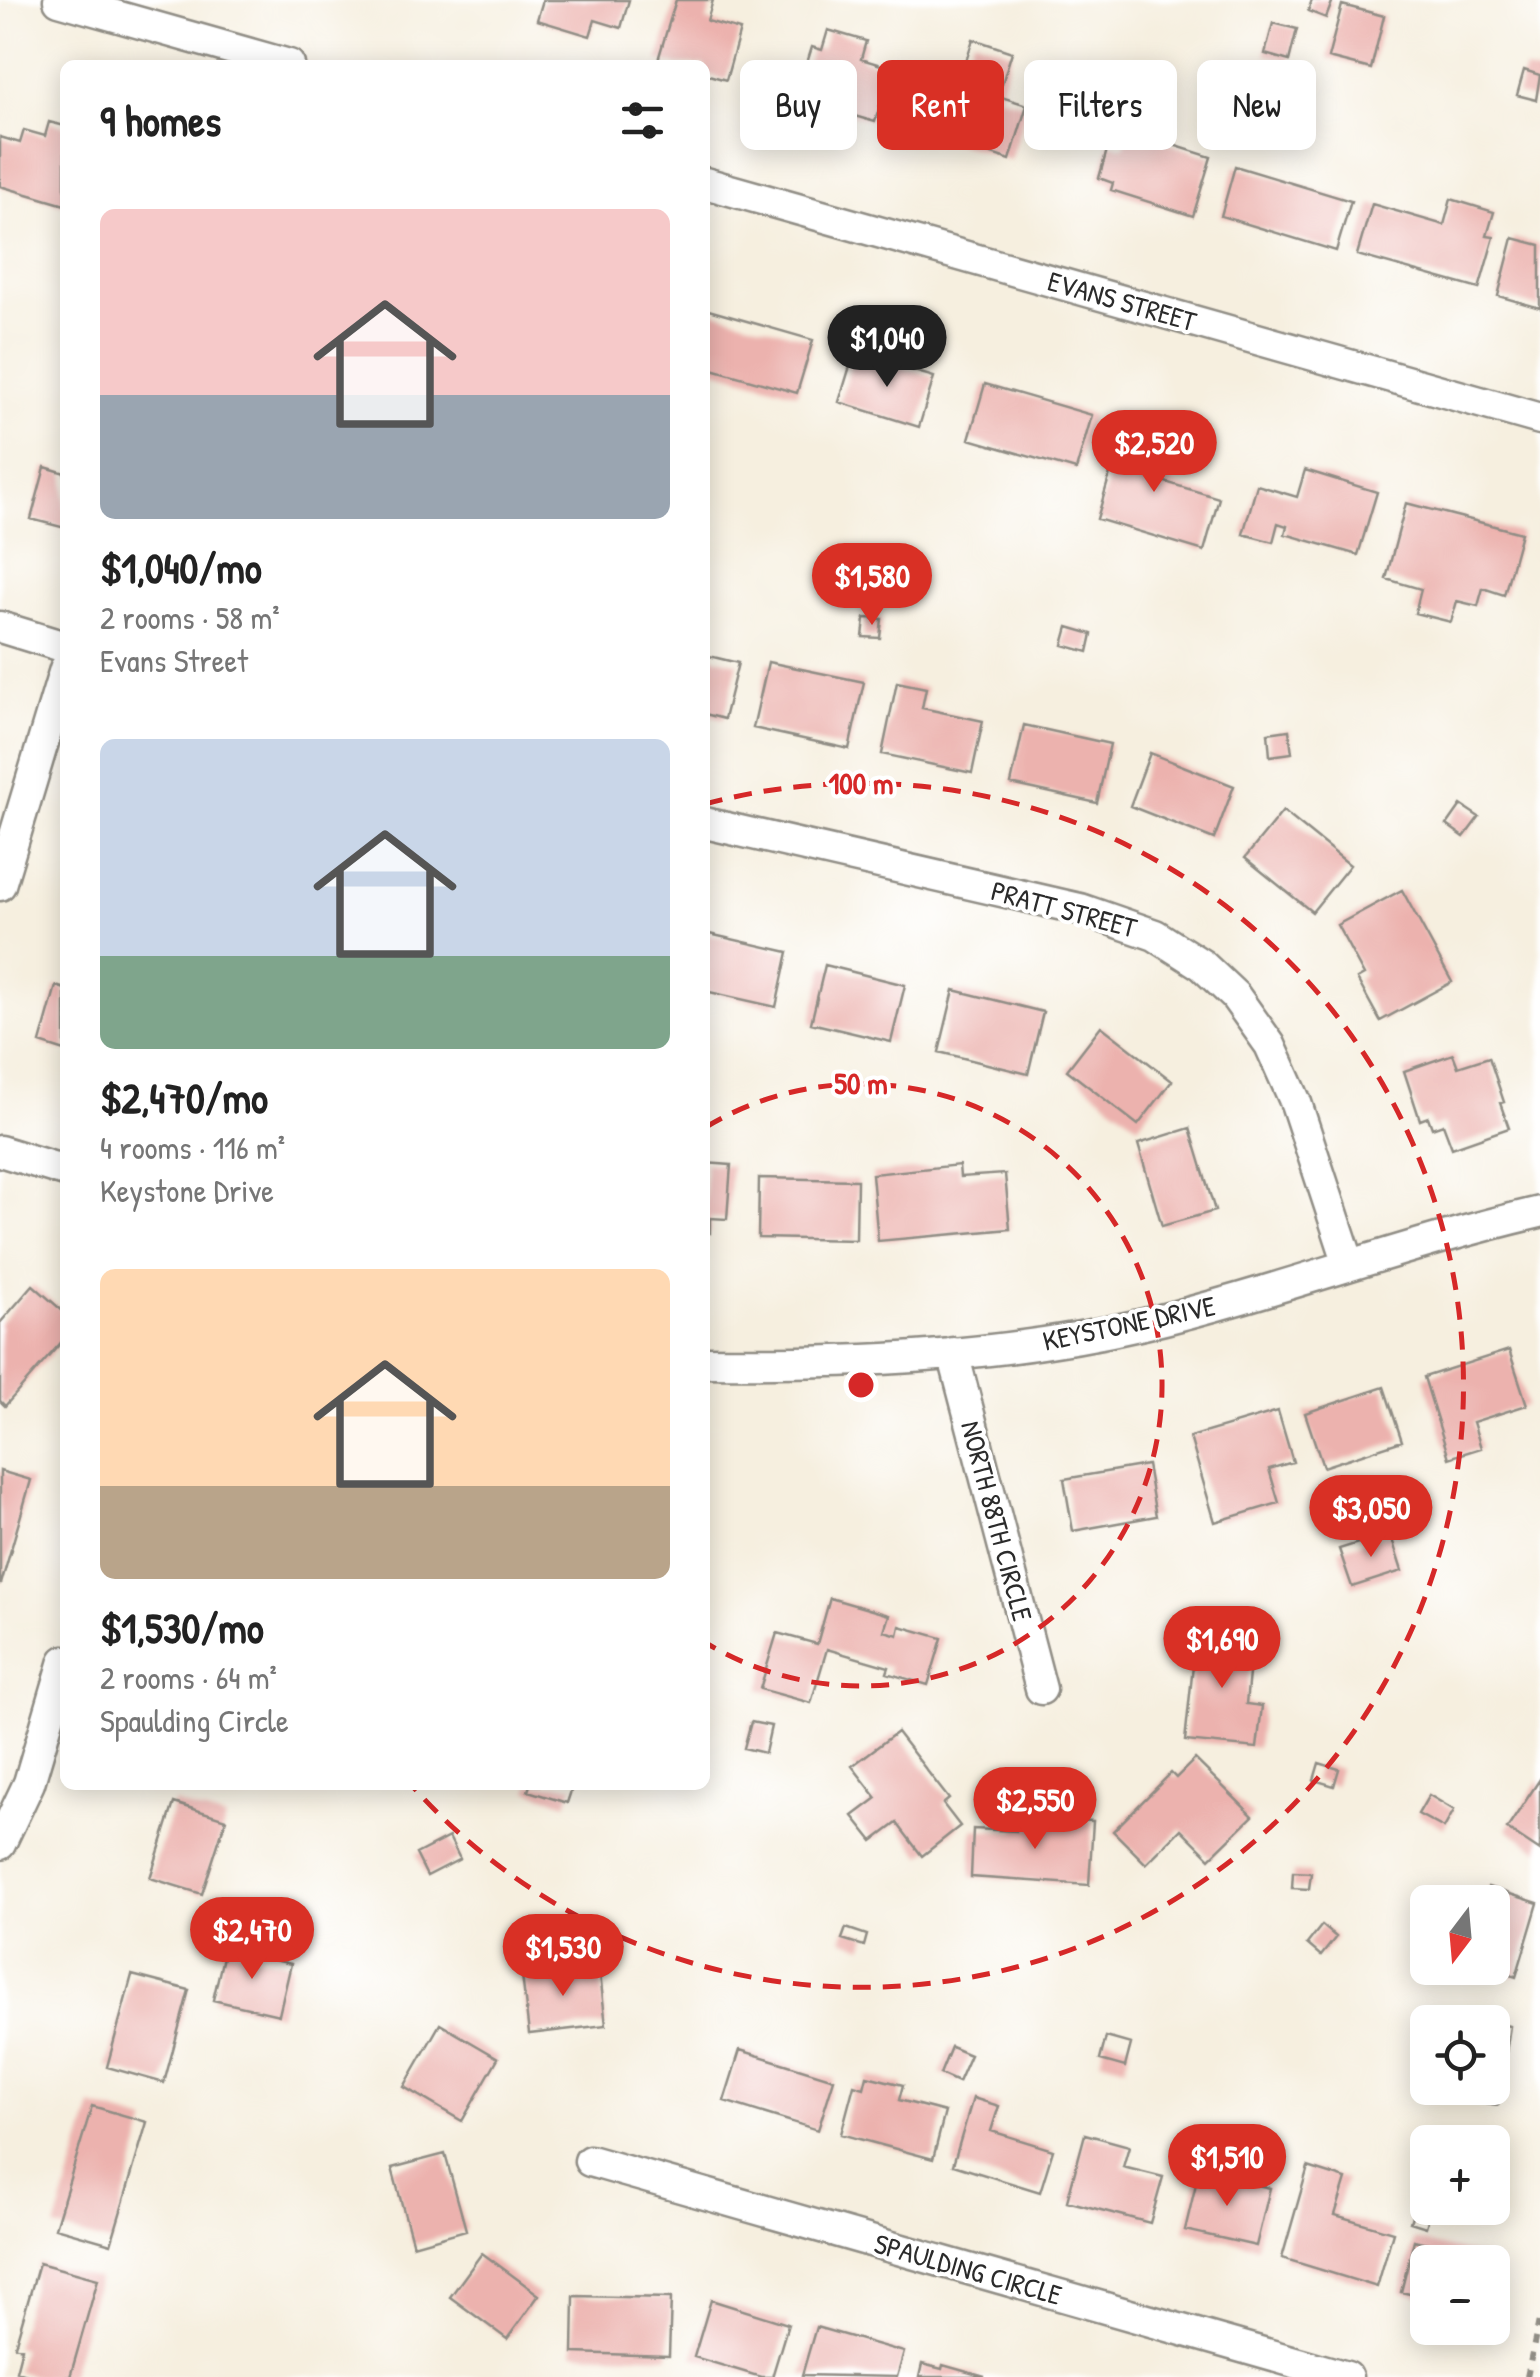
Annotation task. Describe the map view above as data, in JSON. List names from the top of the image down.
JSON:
{
  "streets": {
    "street": [
      "EVANS STREET",
      "PRATT STREET",
      "KEYSTONE DRIVE",
      "NORTH 88TH CIRCLE",
      "SPAULDING CIRCLE"
    ]
  },
  "crossings": [
    ["PRATT STREET", "KEYSTONE DRIVE"],
    ["KEYSTONE DRIVE", "NORTH 88TH CIRCLE"]
  ],
  "north": "bottom",
  "page": {
    "chip": [
      "Buy",
      "Rent",
      "Filters",
      "New"
    ],
    "heading": "9 homes",
    "list": [
      {
        "name": "$1,040/mo",
        "note": "2 rooms · 58 m² · Evans Street"
      },
      {
        "name": "$2,470/mo",
        "note": "4 rooms · 116 m² · Keystone Drive"
      },
      {
        "name": "$1,530/mo",
        "note": "2 rooms · 64 m² · Spaulding Circle"
      }
    ],
    "price": [
      "$1,040",
      "$2,520",
      "$1,580",
      "$3,050",
      "$1,690",
      "$2,550",
      "$2,470",
      "$1,530",
      "$1,510"
    ],
    "map_buttons": ["+", "−"]
  },
  "rings": ["100 m", "50 m"]
}
